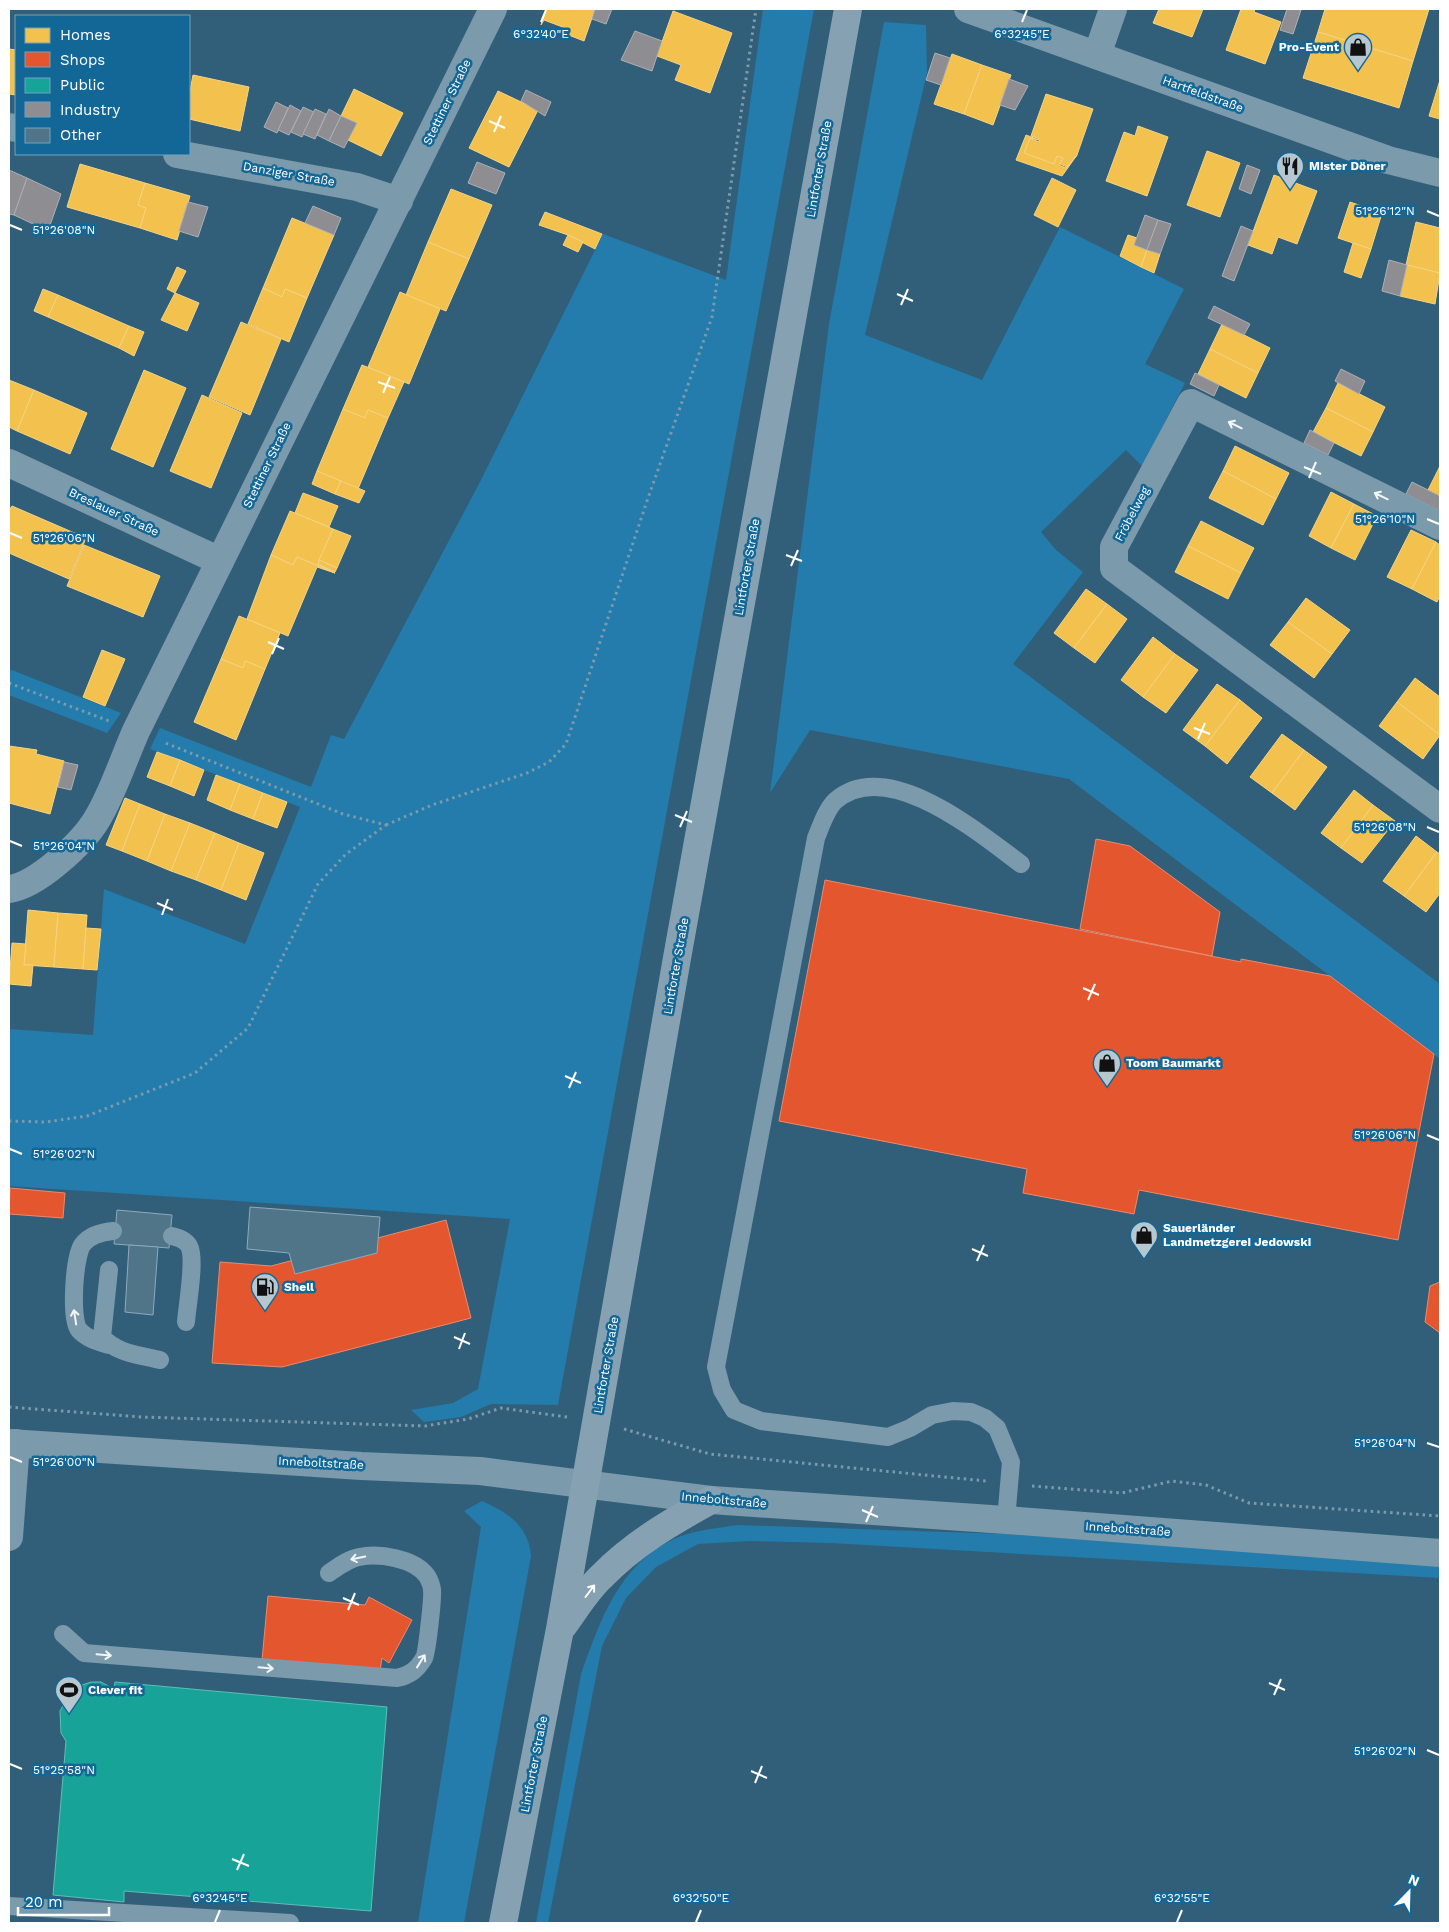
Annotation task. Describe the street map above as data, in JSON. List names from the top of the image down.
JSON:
{
  "streets": {
    "main road": ["Lintforter Straße"],
    "street": [
      "Hartfeldstraße",
      "Stettiner Straße",
      "Danziger Straße",
      "Breslauer Straße",
      "Fröbelweg",
      "Inneboltstraße"
    ]
  },
  "crossings": [
    ["Stettiner Straße", "Danziger Straße"],
    ["Stettiner Straße", "Breslauer Straße"],
    ["Lintforter Straße", "Inneboltstraße"]
  ],
  "places": {
    "shop": ["Pro-Event", "Toom Baumarkt", "Sauerländer Landmetzgerei Jedowski"],
    "restaurant": ["Mister Döner"],
    "fuel station": ["Shell"],
    "sports": ["Clever fit"]
  },
  "legend": [
    "Homes",
    "Shops",
    "Public",
    "Industry",
    "Other"
  ],
  "scale_bar": "20 m",
  "north": "top right",
  "coordinates": [
    "6°32'40\"E",
    "6°32'45\"E",
    "51°26'12\"N",
    "51°26'08\"N",
    "51°26'10\"N",
    "51°26'06\"N",
    "51°26'04\"N",
    "51°26'02\"N",
    "51°26'00\"N",
    "51°25'58\"N",
    "6°32'50\"E",
    "6°32'55\"E"
  ]
}
